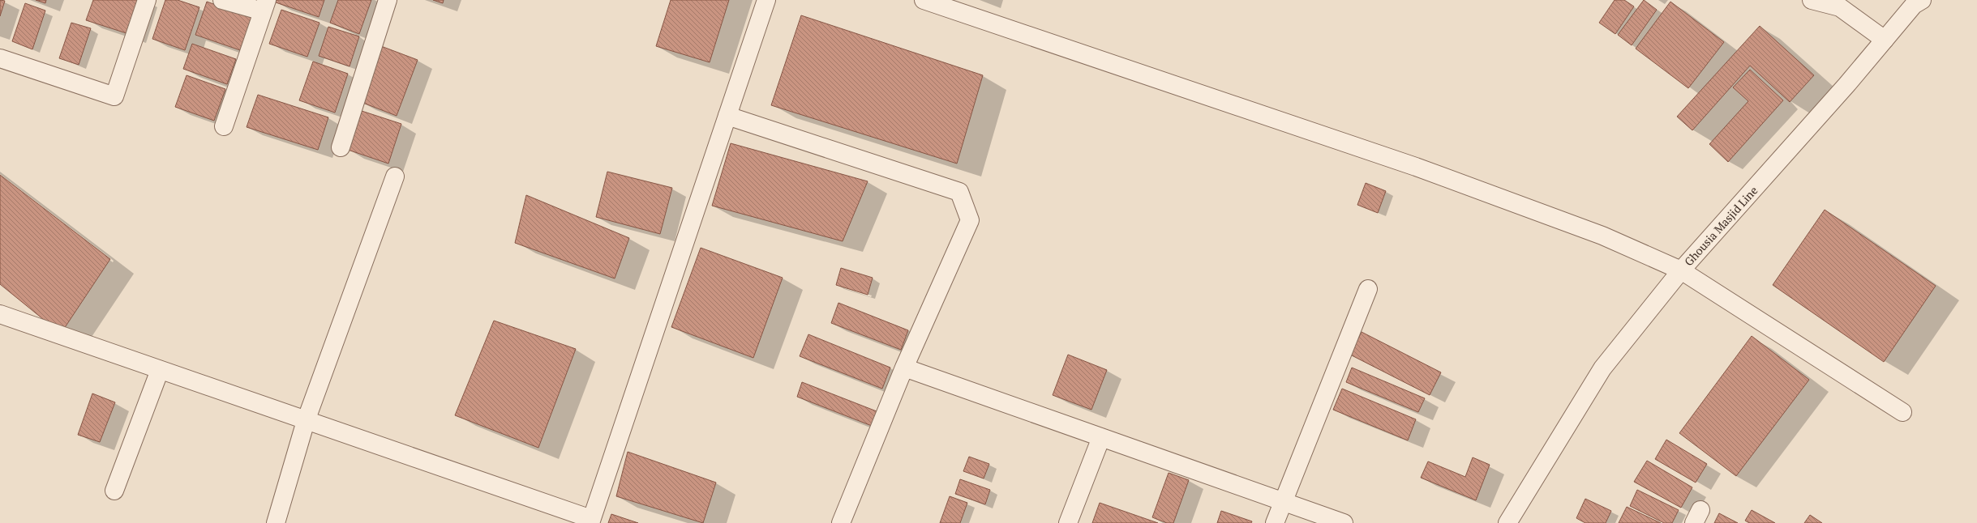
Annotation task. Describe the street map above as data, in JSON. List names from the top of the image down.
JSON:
{
  "streets": {
    "street": ["Ghousia Masjid Line"]
  }
}
